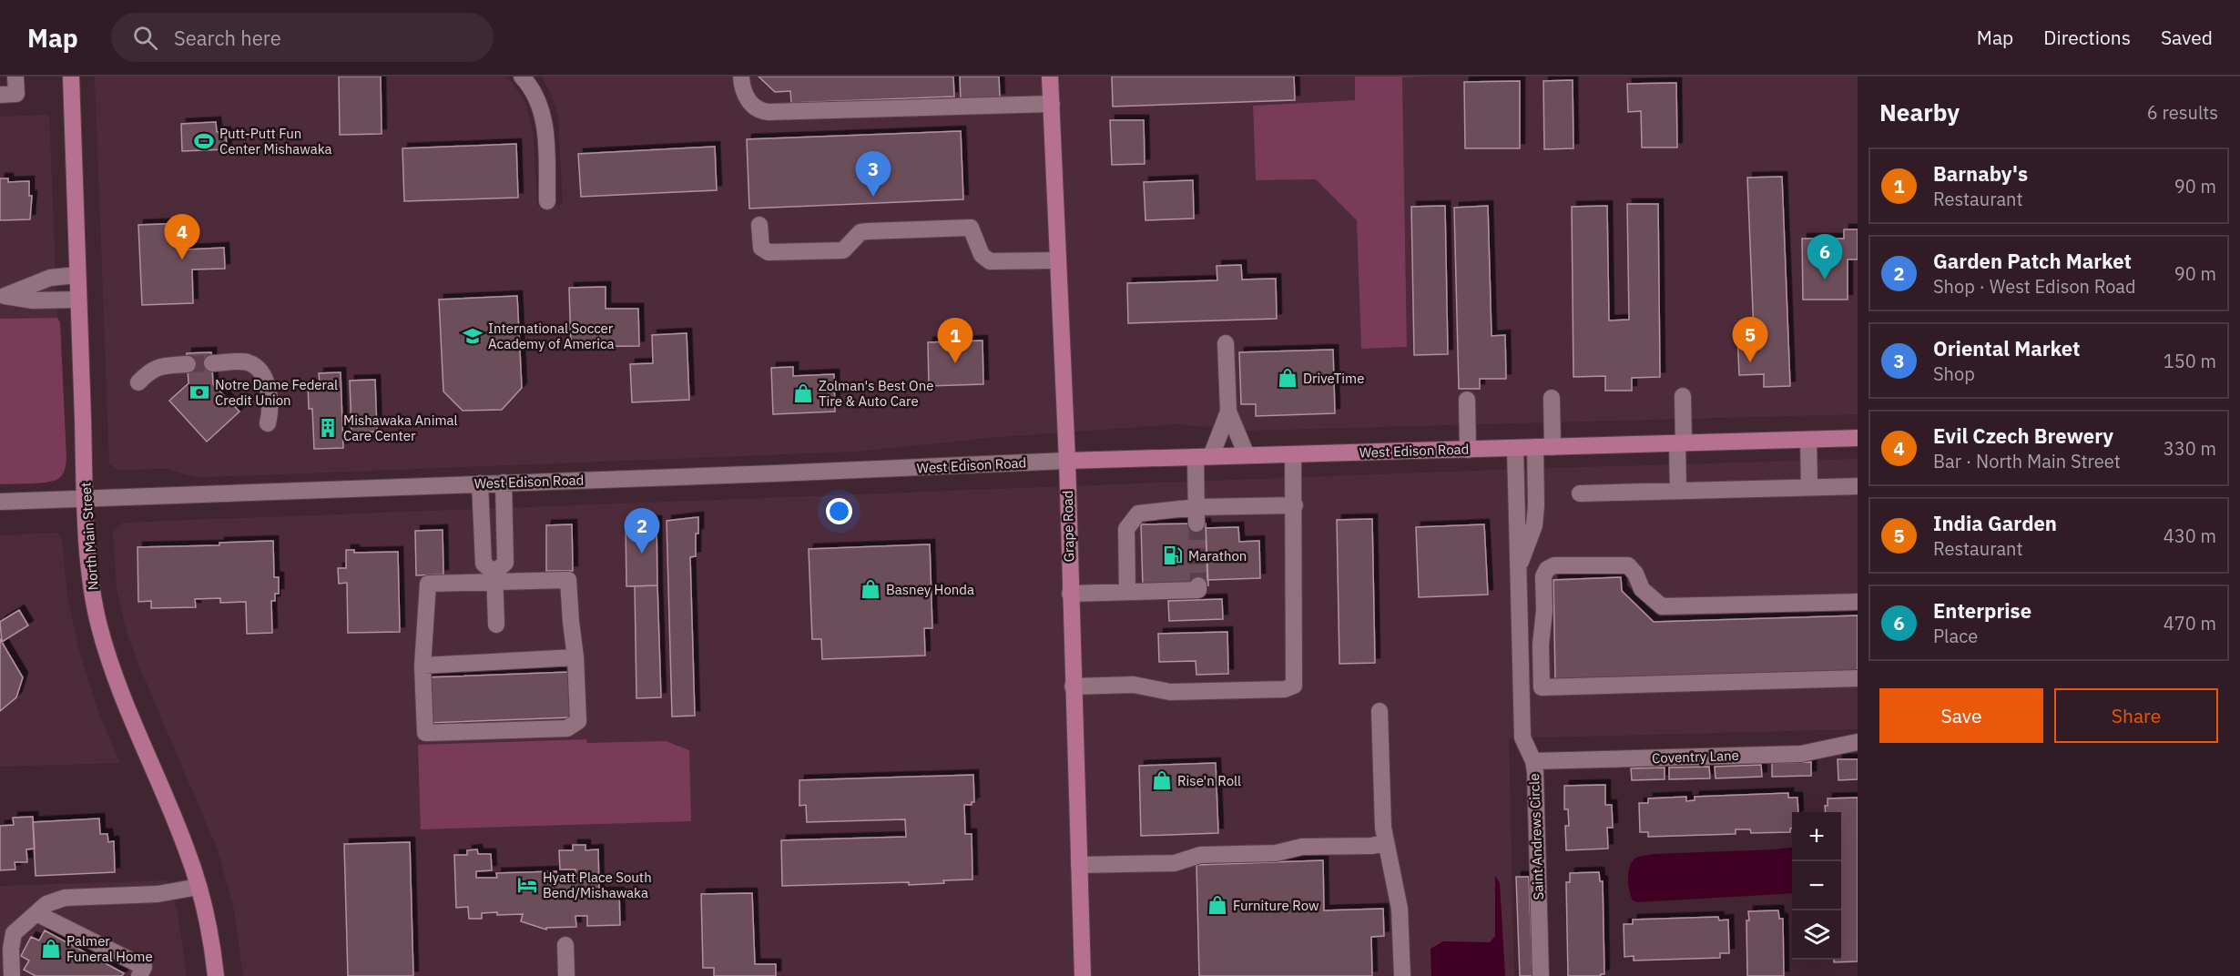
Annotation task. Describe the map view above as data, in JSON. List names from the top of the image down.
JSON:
{
  "streets": {
    "main road": ["West Edison Road", "Grape Road", "North Main Street"],
    "street": ["Coventry Lane", "Saint Andrews Circle"]
  },
  "crossings": [
    ["West Edison Road", "Grape Road"],
    ["West Edison Road", "North Main Street"],
    ["West Edison Road", "Saint Andrews Circle"],
    ["Coventry Lane", "Saint Andrews Circle"]
  ],
  "places": {
    "sports": ["Putt-Putt Fun Center Mishawaka"],
    "school or university": ["International Soccer Academy of America"],
    "shop": [
      "DriveTime",
      "Zolman's Best One Tire & Auto Care",
      "Basney Honda",
      "Rise'n Roll",
      "Furniture Row",
      "Palmer Funeral Home"
    ],
    "bank": ["Notre Dame Federal Credit Union"],
    "building": ["Mishawaka Animal Care Center"],
    "fuel station": ["Marathon"],
    "hotel": ["Hyatt Place South Bend/Mishawaka"]
  },
  "page": {
    "header": "Map",
    "search": "Search here",
    "nav": ["Map", "Directions", "Saved"],
    "heading": ["Nearby", "6 results"],
    "list": [
      {
        "mark": "1",
        "name": "Barnaby's",
        "note": "Restaurant",
        "value": "90 m"
      },
      {
        "mark": "2",
        "name": "Garden Patch Market",
        "note": "Shop · West Edison Road",
        "value": "90 m"
      },
      {
        "mark": "3",
        "name": "Oriental Market",
        "note": "Shop",
        "value": "150 m"
      },
      {
        "mark": "4",
        "name": "Evil Czech Brewery",
        "note": "Bar · North Main Street",
        "value": "330 m"
      },
      {
        "mark": "5",
        "name": "India Garden",
        "note": "Restaurant",
        "value": "430 m"
      },
      {
        "mark": "6",
        "name": "Enterprise",
        "note": "Place",
        "value": "470 m"
      }
    ],
    "pins": [
      "3",
      "4",
      "6",
      "5",
      "1",
      "2"
    ],
    "buttons": ["Save", "Share"],
    "map_buttons": ["+", "−"]
  }
}
